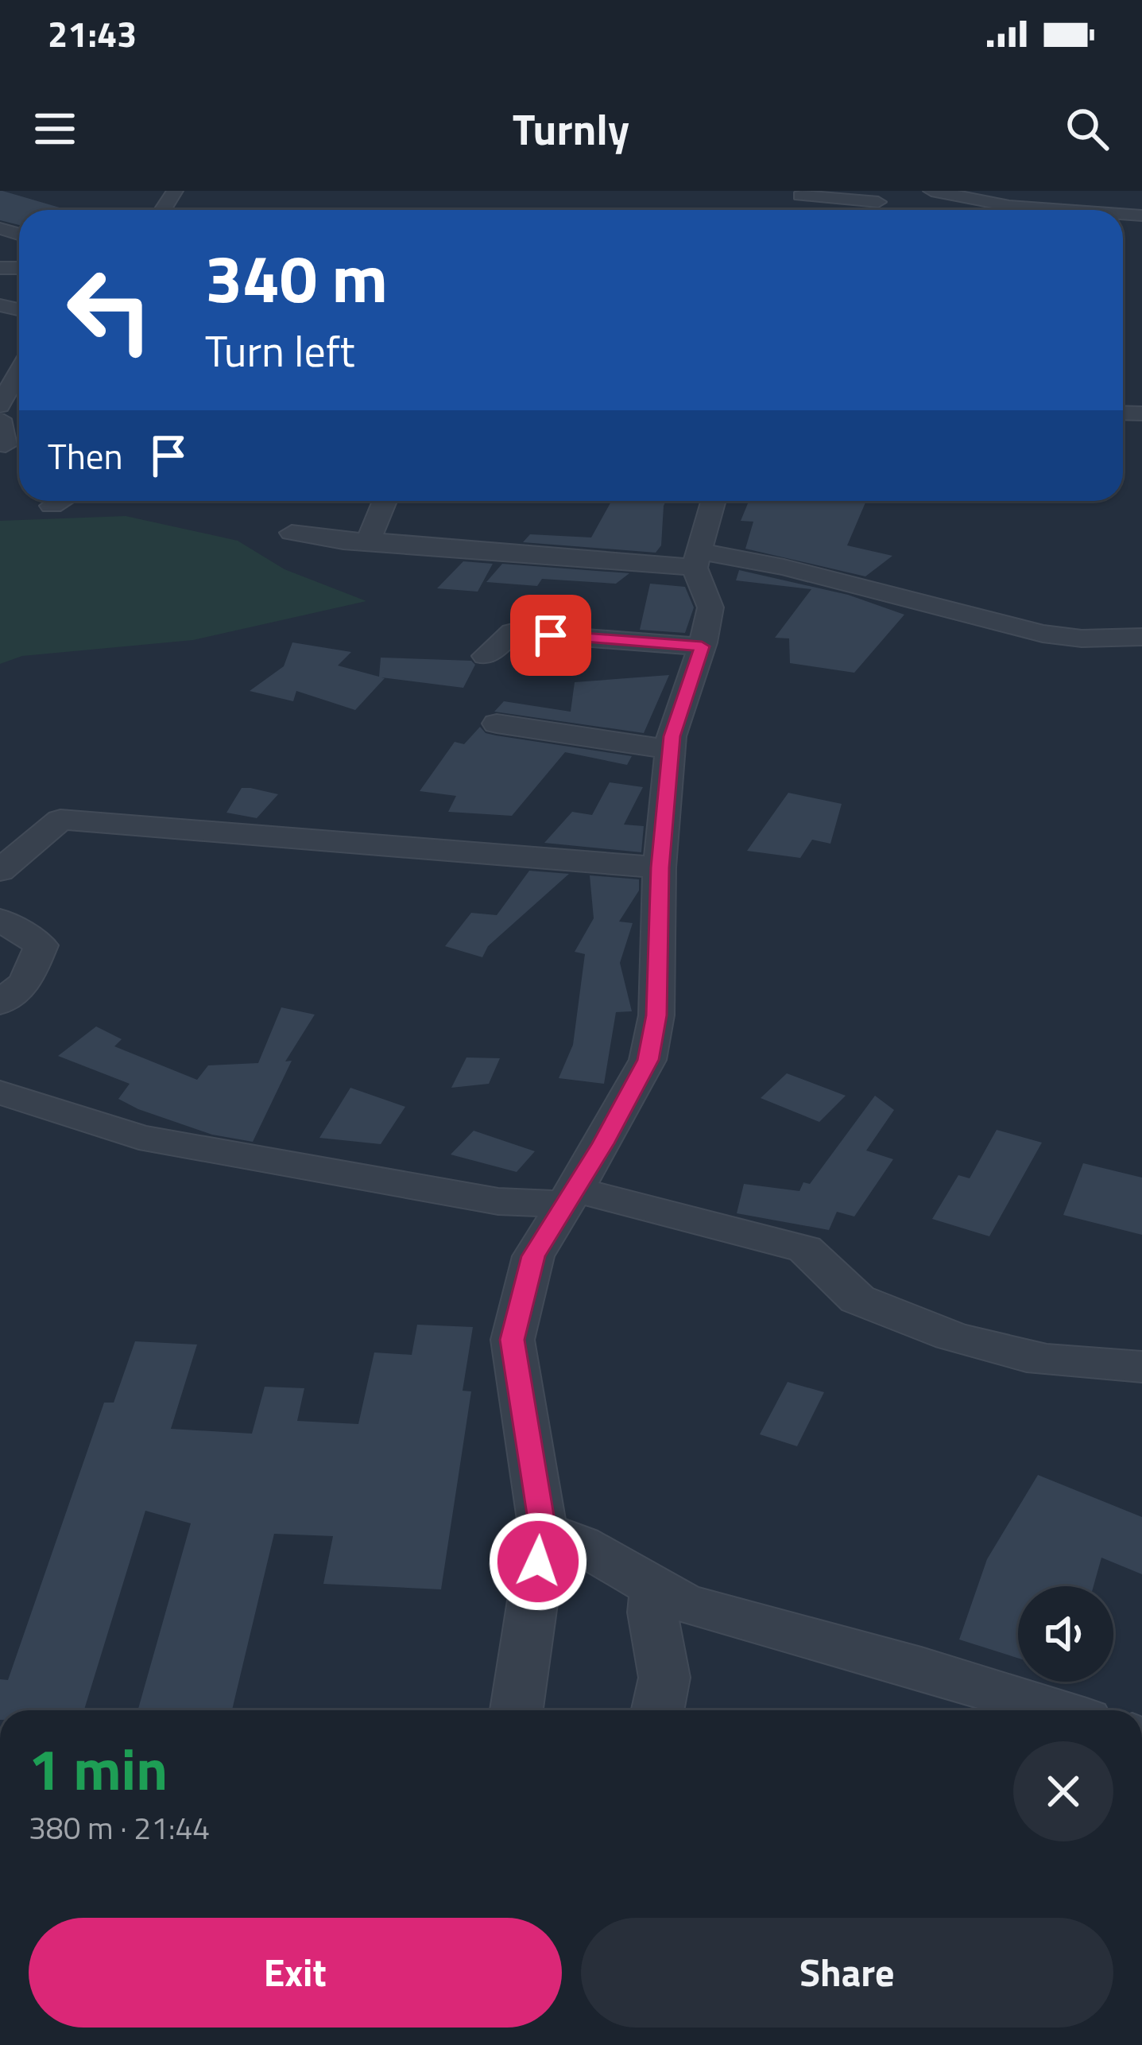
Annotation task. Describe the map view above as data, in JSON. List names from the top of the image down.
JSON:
{
  "page": {
    "status": "21:43",
    "header": "Turnly",
    "turn": ["340 m", "Turn left"],
    "then": "Then",
    "heading": ["1 min", "380 m · 21:44"],
    "buttons": ["Exit", "Share"]
  }
}
